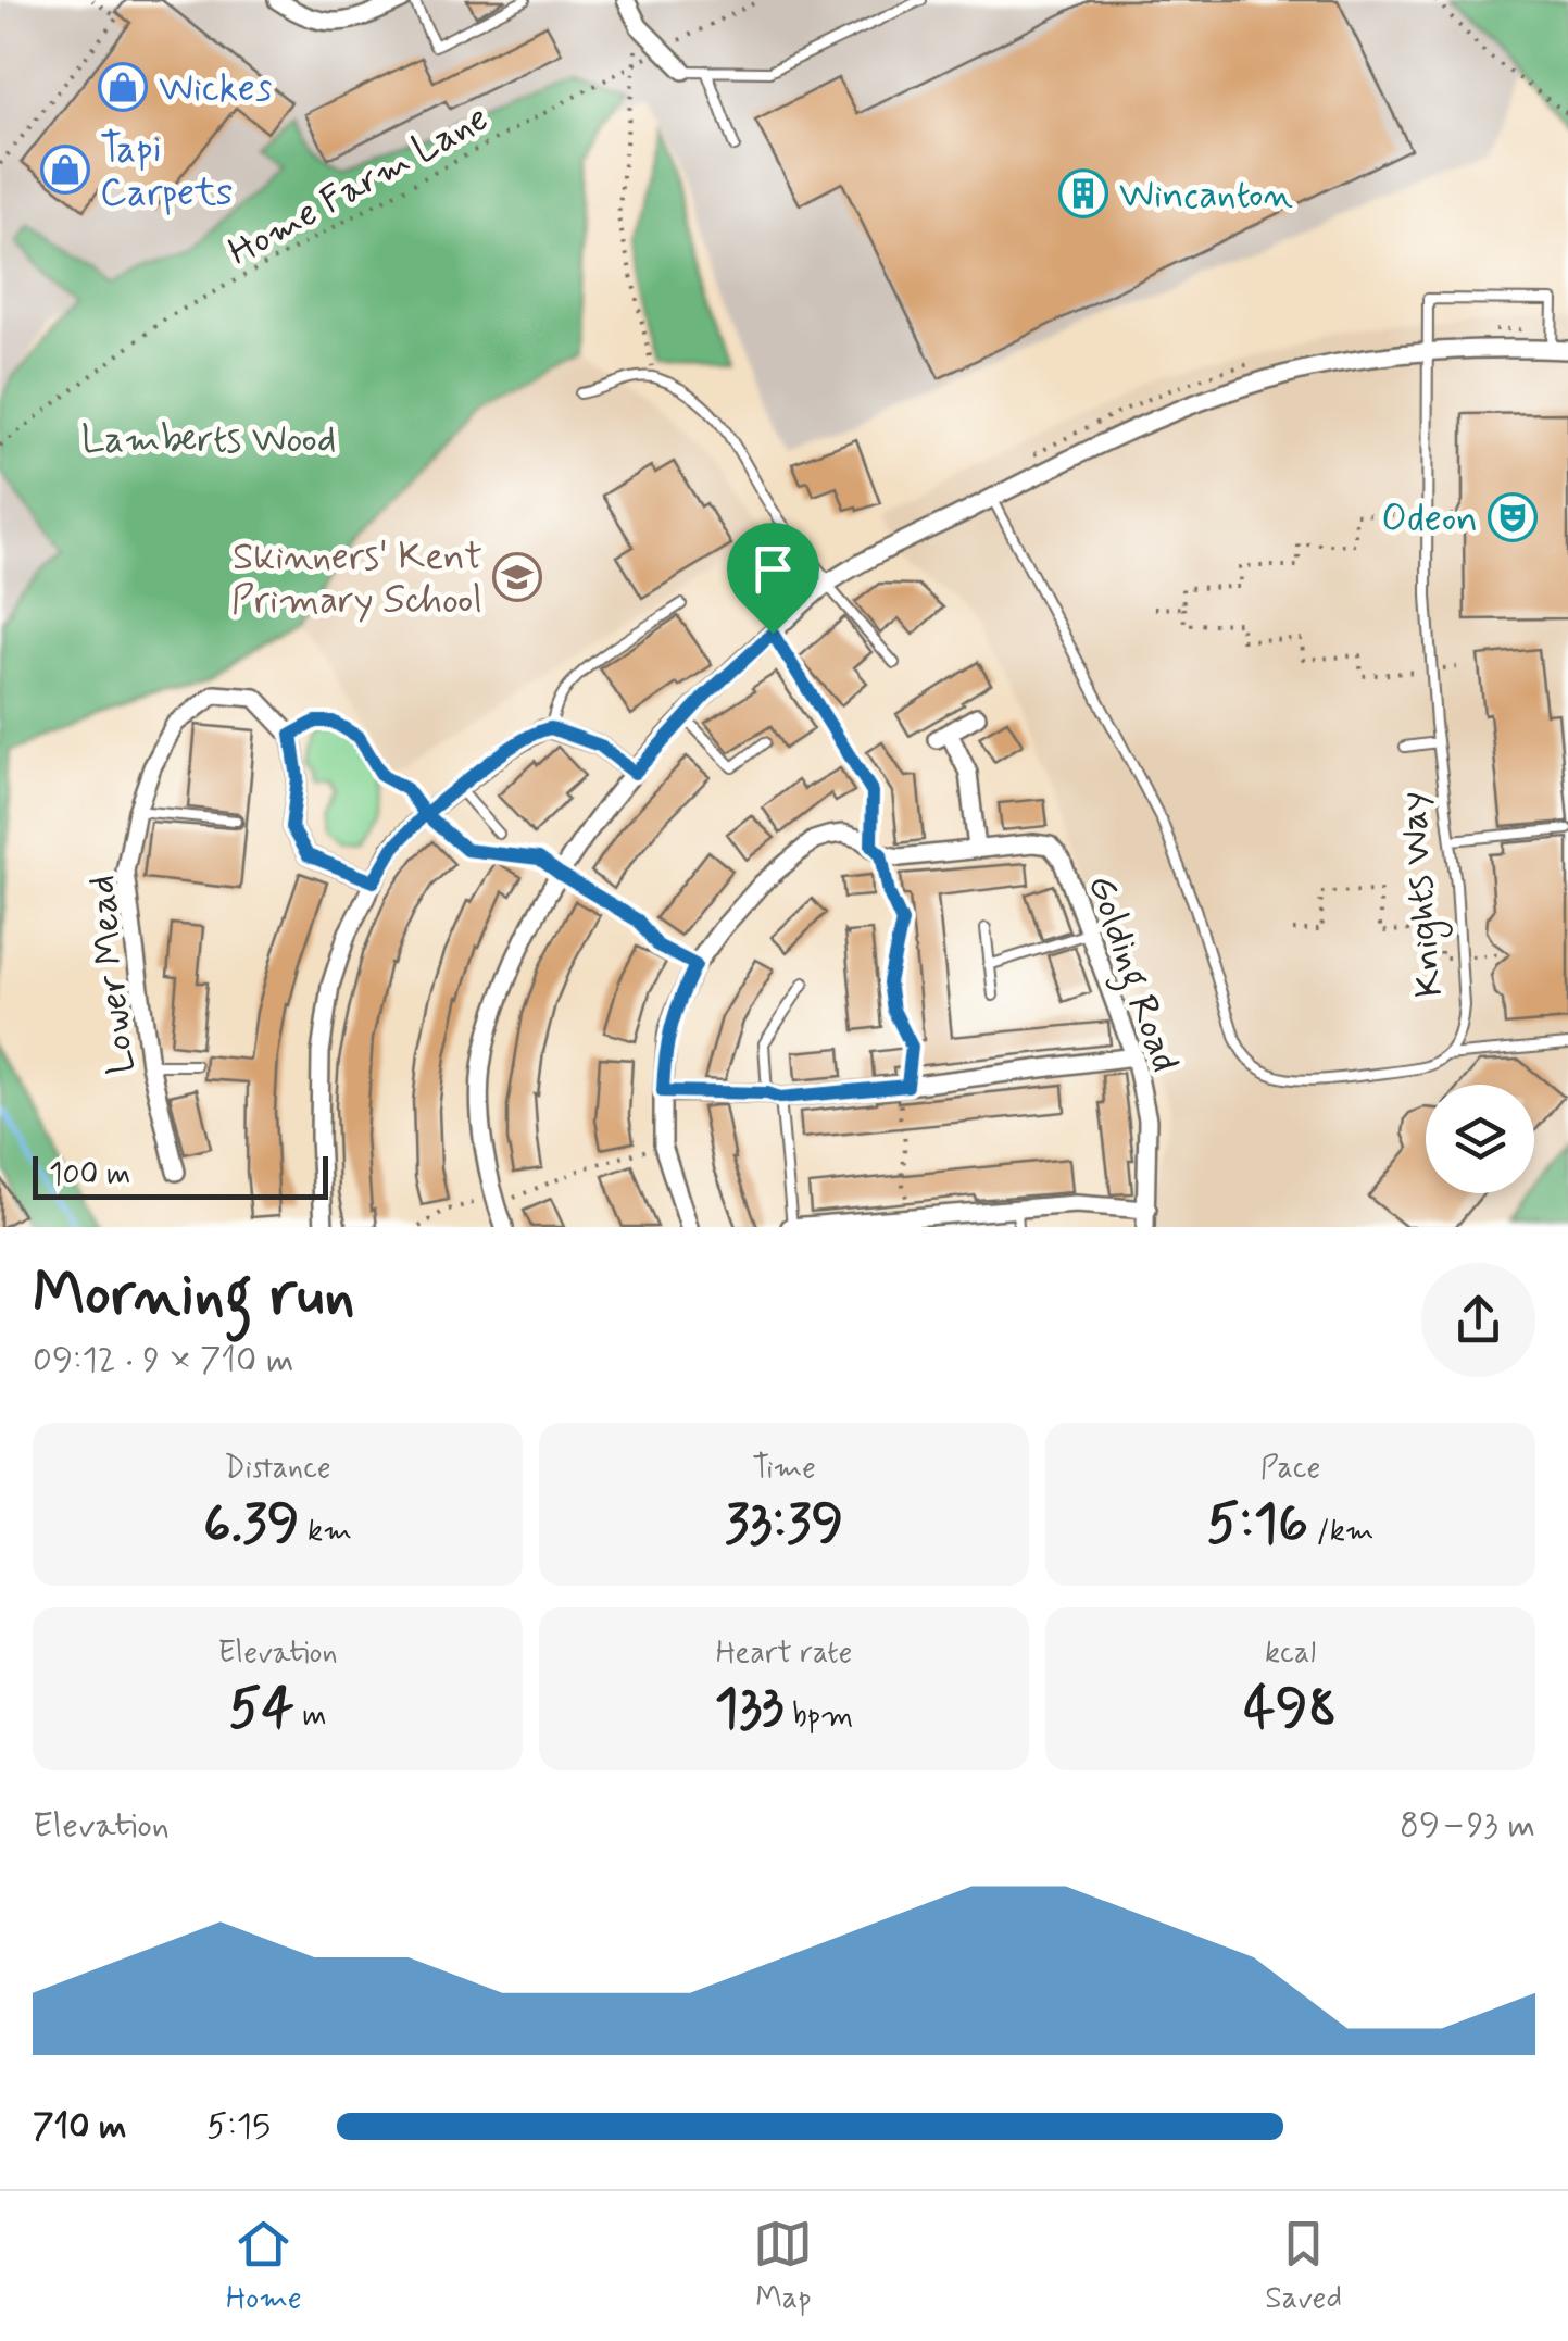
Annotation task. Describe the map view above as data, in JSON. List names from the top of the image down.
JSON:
{
  "streets": {
    "street": ["Golding Road", "Lower Mead"],
    "lane": ["Knights Way"],
    "path": ["Home Farm Lane"]
  },
  "parks": ["Lamberts Wood"],
  "places": {
    "shop": ["Wickes", "Tapi Carpets"],
    "building": ["Wincanton"],
    "theatre": ["Odeon"],
    "school or university": ["Skinners' Kent Primary School"]
  },
  "scale_bar": "100 m",
  "page": {
    "scale": "100 m",
    "heading": ["Morning run", "09:12 · 9 × 710 m"],
    "stats": [
      ["Distance", "6.39 km"],
      ["Time", "33:39"],
      ["Pace", "5:16 /km"],
      ["Elevation", "54 m"],
      ["Heart rate", "133 bpm"],
      ["kcal", "498"]
    ],
    "chart": ["Elevation", "89–93 m"],
    "list": [
      {
        "name": "710 m",
        "note": "5:15"
      }
    ],
    "tabs": ["Home", "Map", "Saved"]
  }
}
